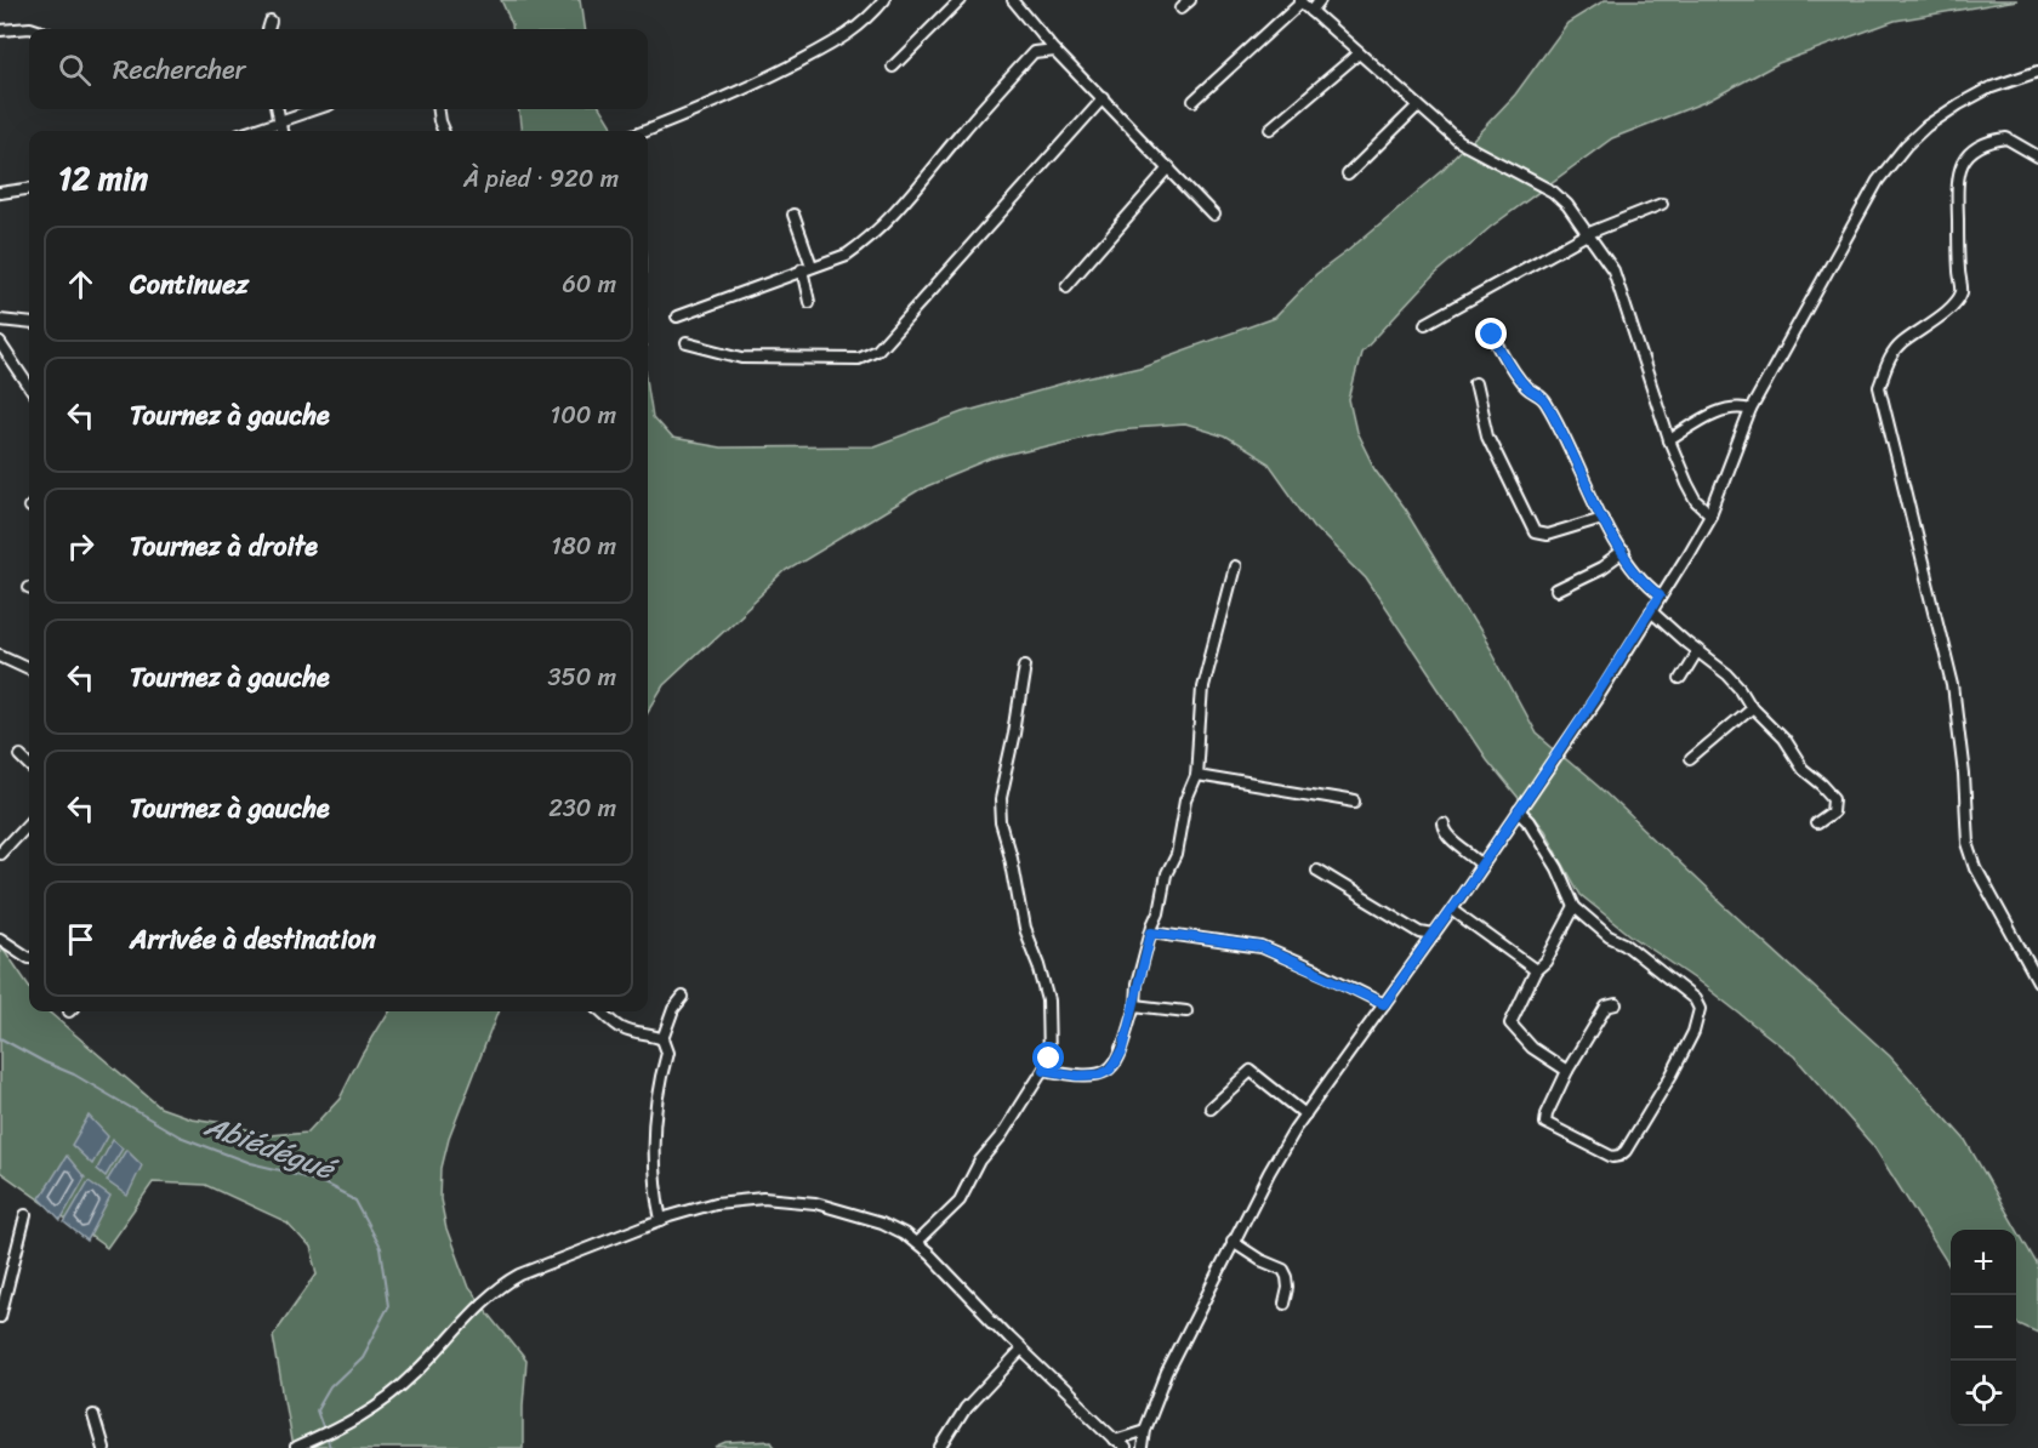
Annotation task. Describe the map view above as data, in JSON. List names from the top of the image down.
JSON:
{
  "water": ["Abiédégué"],
  "page": {
    "search": "Rechercher",
    "heading": ["12 min", "À pied · 920 m"],
    "list": [
      ["Continuez", "60 m"],
      ["Tournez à gauche", "100 m"],
      ["Tournez à droite", "180 m"],
      ["Tournez à gauche", "350 m"],
      ["Tournez à gauche", "230 m"],
      "Arrivée à destination"
    ],
    "map_buttons": ["+", "−"]
  }
}
